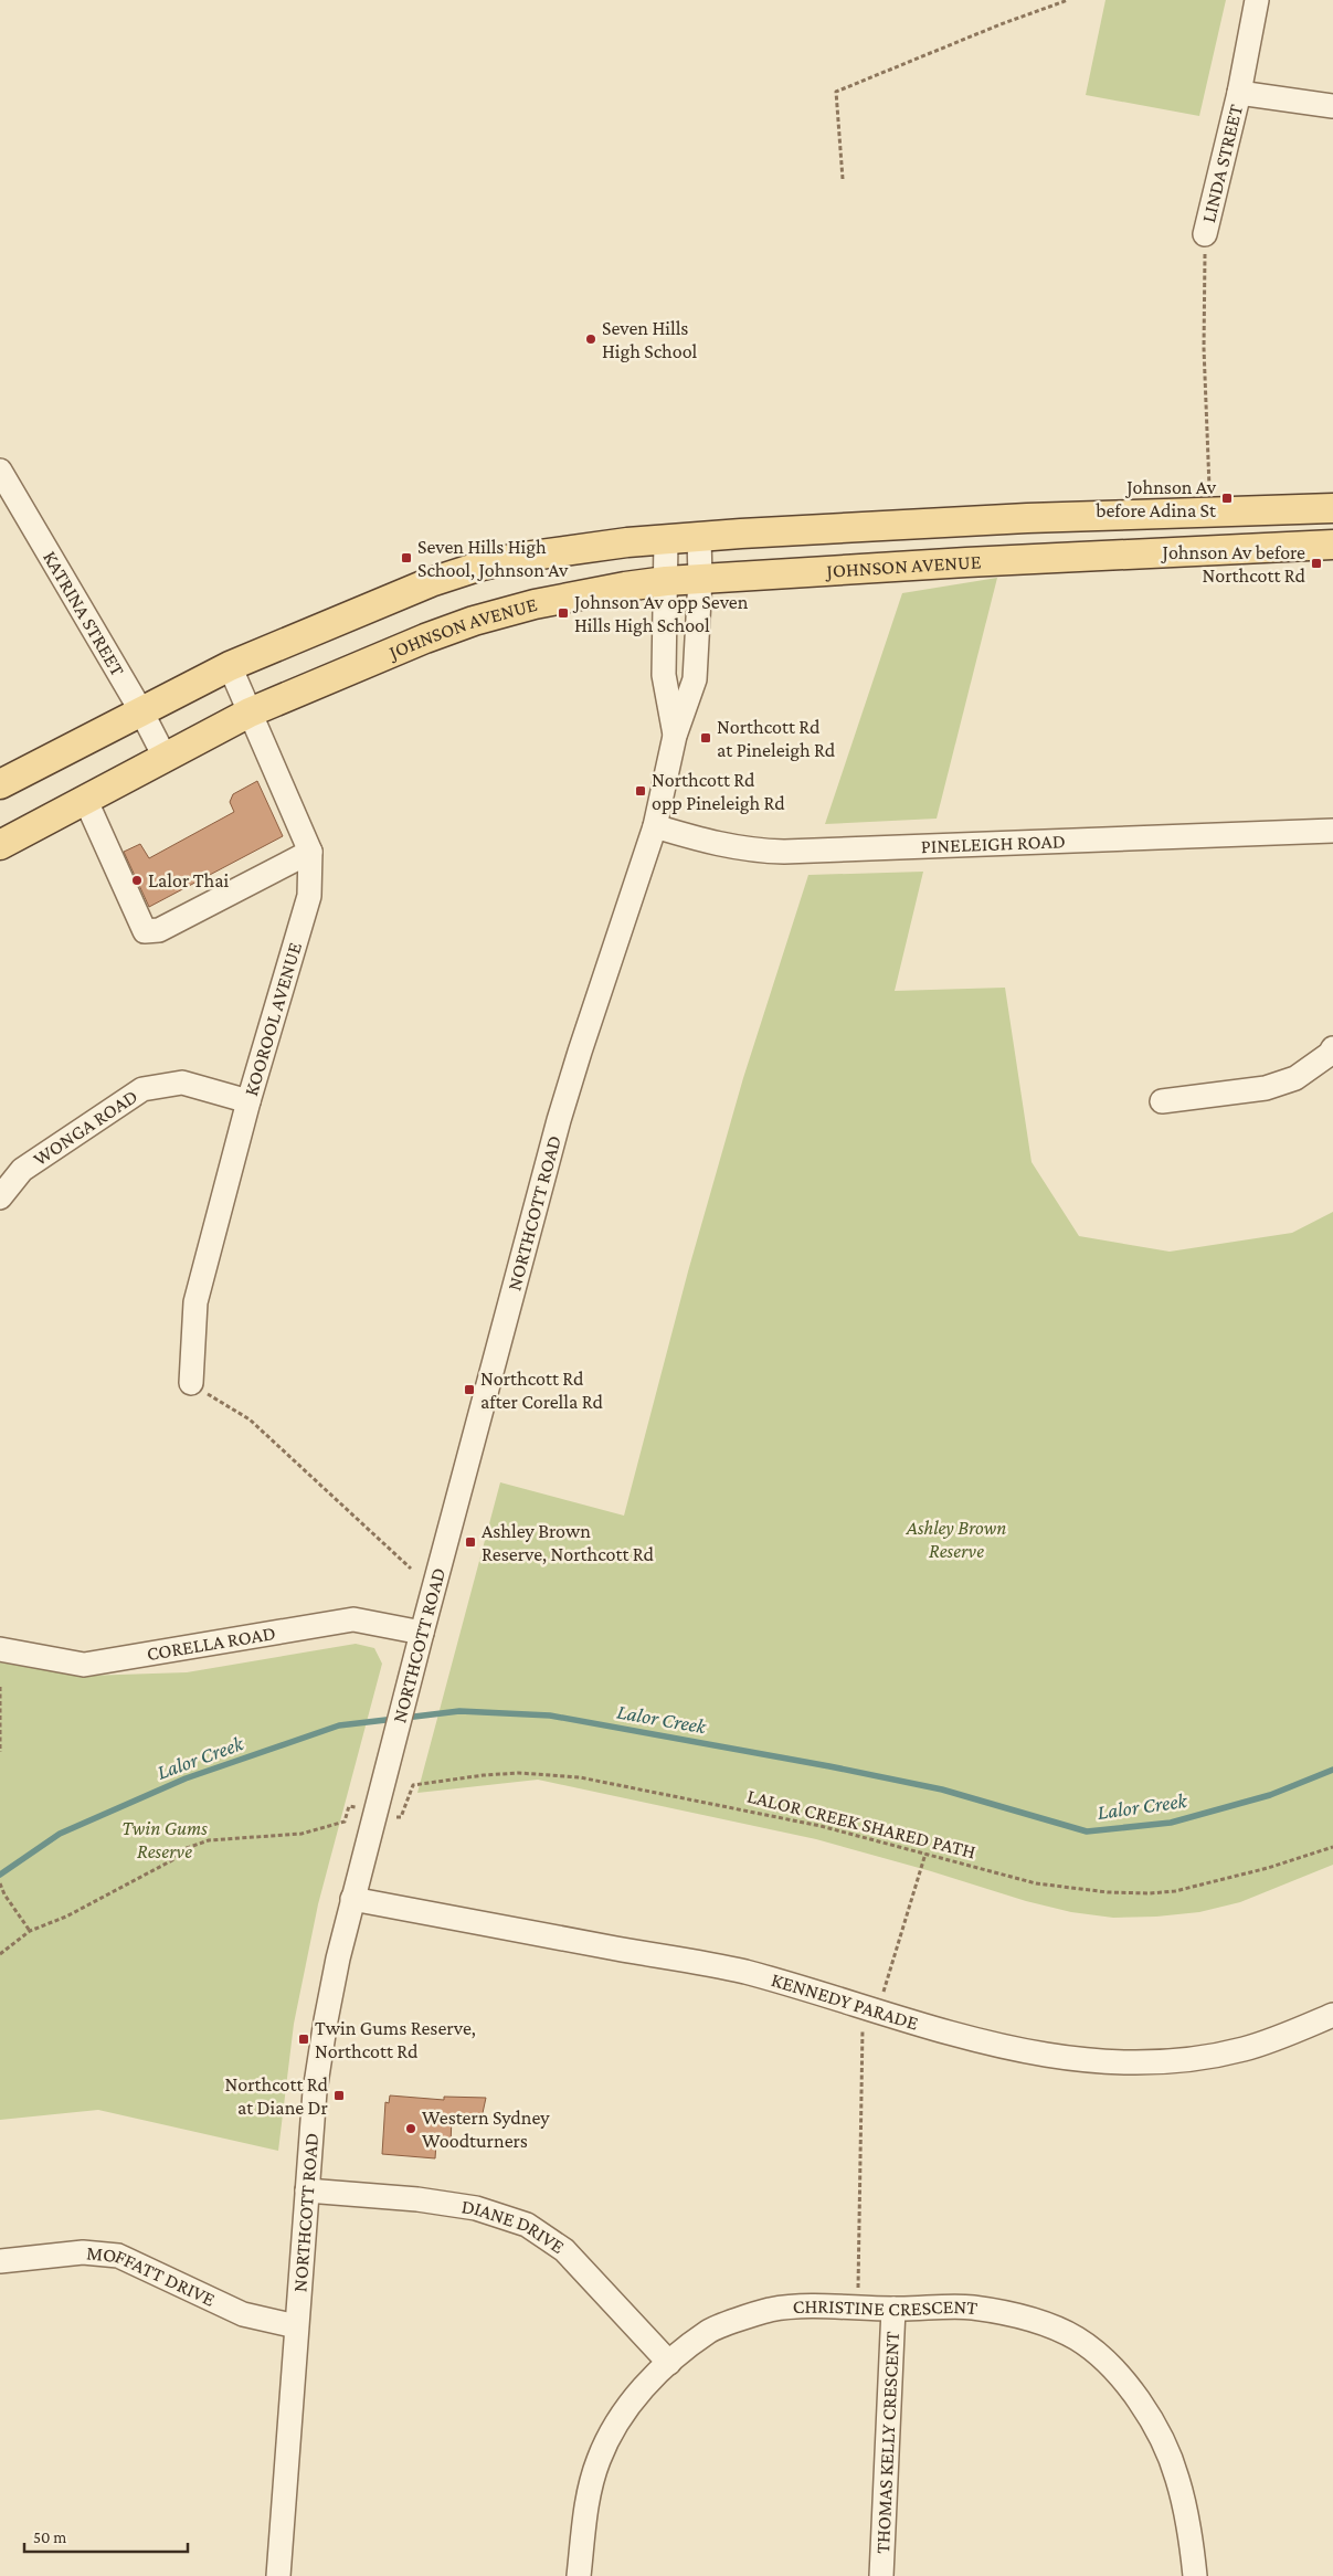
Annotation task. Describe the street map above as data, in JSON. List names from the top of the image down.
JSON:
{
  "streets": {
    "main road": ["JOHNSON AVENUE"],
    "street": [
      "LINDA STREET",
      "KATRINA STREET",
      "PINELEIGH ROAD",
      "KOOROOL AVENUE",
      "WONGA ROAD",
      "NORTHCOTT ROAD",
      "CORELLA ROAD",
      "KENNEDY PARADE",
      "DIANE DRIVE",
      "MOFFATT DRIVE",
      "CHRISTINE CRESCENT",
      "THOMAS KELLY CRESCENT"
    ],
    "path": ["LALOR CREEK SHARED PATH"]
  },
  "crossings": [
    ["JOHNSON AVENUE", "KATRINA STREET"],
    ["JOHNSON AVENUE", "KOOROOL AVENUE"],
    ["JOHNSON AVENUE", "NORTHCOTT ROAD"],
    ["PINELEIGH ROAD", "NORTHCOTT ROAD"],
    ["KOOROOL AVENUE", "WONGA ROAD"],
    ["NORTHCOTT ROAD", "CORELLA ROAD"],
    ["NORTHCOTT ROAD", "KENNEDY PARADE"],
    ["NORTHCOTT ROAD", "DIANE DRIVE"],
    ["NORTHCOTT ROAD", "MOFFATT DRIVE"],
    ["DIANE DRIVE", "CHRISTINE CRESCENT"],
    ["CHRISTINE CRESCENT", "THOMAS KELLY CRESCENT"]
  ],
  "water": ["Lalor Creek"],
  "parks": ["Ashley Brown Reserve", "Twin Gums Reserve"],
  "places": {
    "other": ["Seven Hills High School", "Lalor Thai", "Western Sydney Woodturners"],
    "transit": [
      "Johnson Av before Adina St",
      "Seven Hills High School, Johnson Av",
      "Johnson Av before Northcott Rd",
      "Johnson Av opp Seven Hills High School",
      "Northcott Rd at Pineleigh Rd",
      "Northcott Rd opp Pineleigh Rd",
      "Northcott Rd after Corella Rd",
      "Ashley Brown Reserve, Northcott Rd",
      "Twin Gums Reserve, Northcott Rd",
      "Northcott Rd at Diane Dr"
    ]
  },
  "scale_bar": "50 m"
}
